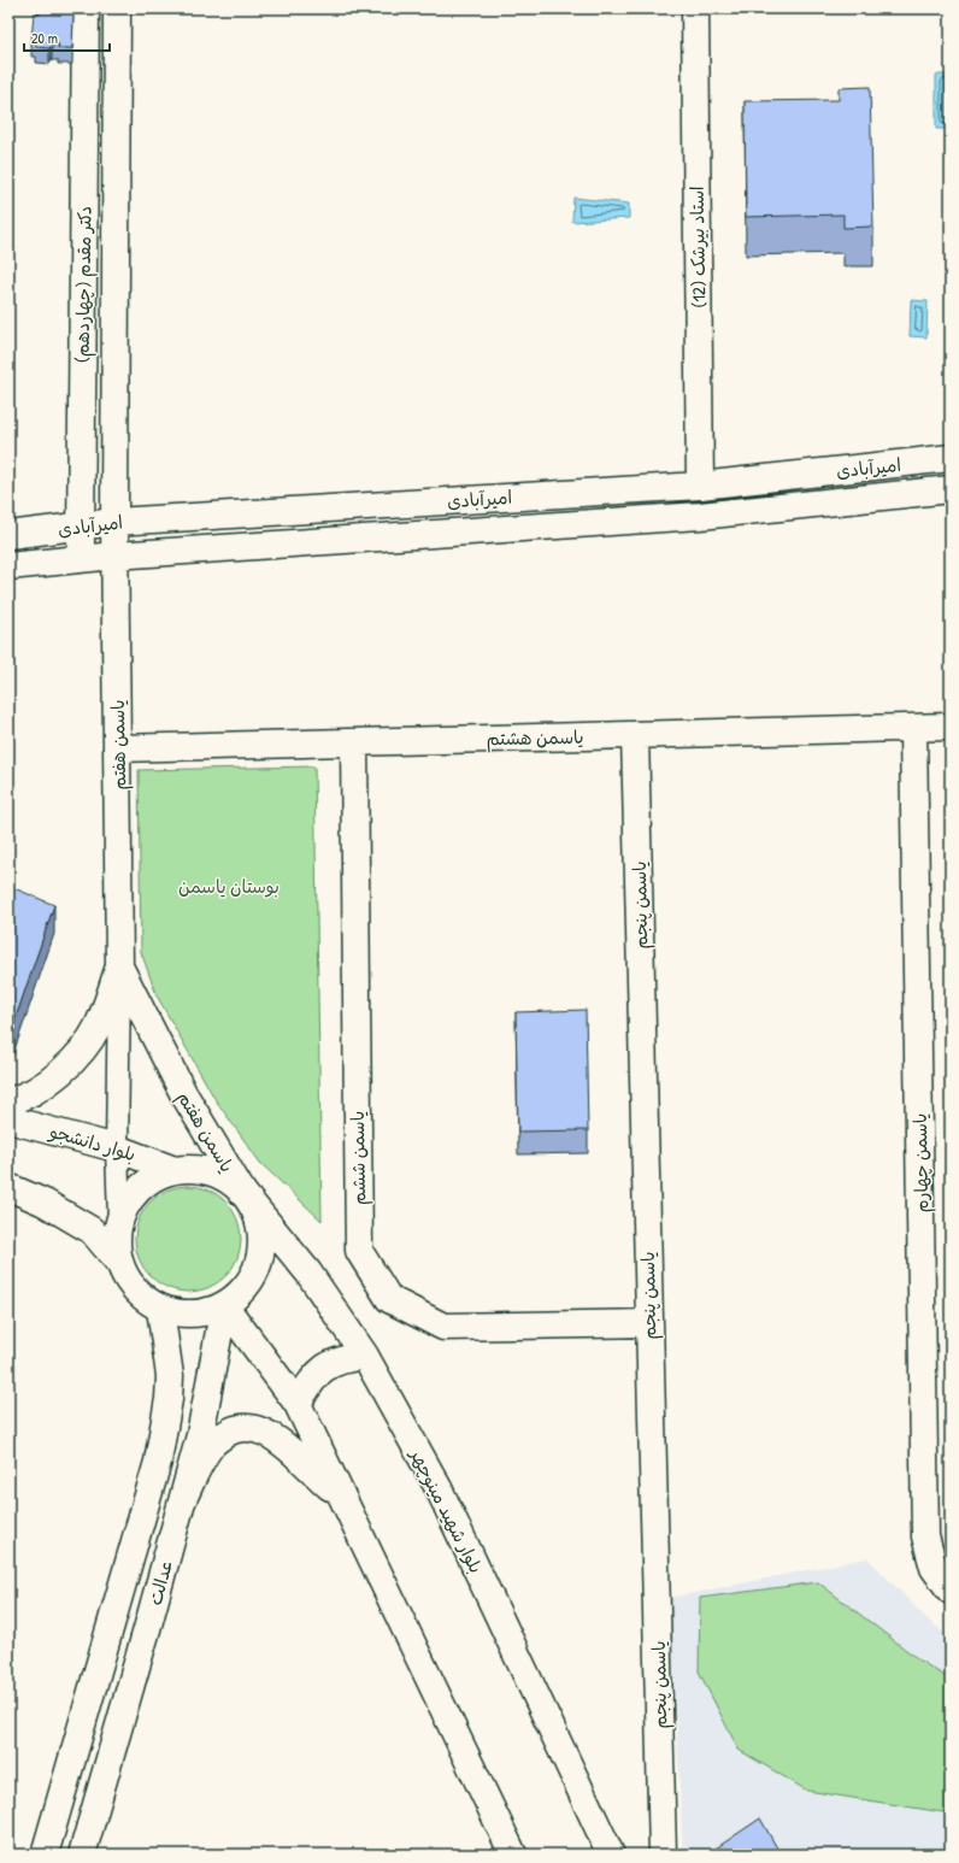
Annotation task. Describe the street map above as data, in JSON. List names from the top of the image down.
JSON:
{
  "streets": {
    "street": [
      "استاد بیرشک (12)",
      "دکتر مقدم (چهاردهم)",
      "امیرآبادی",
      "یاسمن هشتم",
      "یاسمن هفتم",
      "یاسمن پنجم",
      "بلوار دانشجو",
      "یاسمن ششم",
      "یاسمن چهارم",
      "بلوار شهید مینوچهر",
      "عدالت"
    ]
  },
  "crossings": [
    ["استاد بیرشک (12)", "امیرآبادی"],
    ["دکتر مقدم (چهاردهم)", "امیرآبادی"],
    ["دکتر مقدم (چهاردهم)", "یاسمن هفتم"],
    ["امیرآبادی", "یاسمن هفتم"],
    ["یاسمن هشتم", "یاسمن هفتم"],
    ["یاسمن هشتم", "یاسمن پنجم"],
    ["یاسمن هشتم", "یاسمن ششم"],
    ["یاسمن هشتم", "یاسمن چهارم"],
    ["یاسمن هفتم", "بلوار دانشجو"],
    ["یاسمن هفتم", "بلوار شهید مینوچهر"],
    ["یاسمن هفتم", "عدالت"],
    ["یاسمن پنجم", "یاسمن ششم"],
    ["بلوار دانشجو", "بلوار شهید مینوچهر"],
    ["بلوار دانشجو", "عدالت"],
    ["بلوار شهید مینوچهر", "عدالت"]
  ],
  "parks": ["بوستان یاسمن"],
  "scale_bar": "20 m"
}
